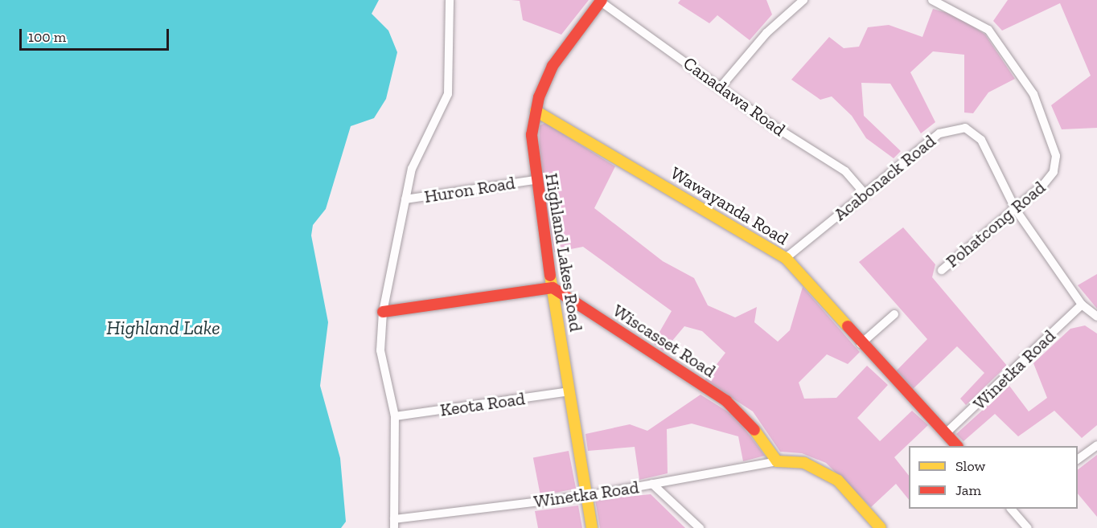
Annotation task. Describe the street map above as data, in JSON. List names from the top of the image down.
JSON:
{
  "streets": {
    "street": [
      "Canadawa Road",
      "Acabonack Road",
      "Huron Road",
      "Wawayanda Road",
      "Pohatcong Road",
      "Highland Lakes Road",
      "Wiscasset Road",
      "Winetka Road",
      "Keota Road"
    ]
  },
  "crossings": [
    ["Canadawa Road", "Acabonack Road"],
    ["Canadawa Road", "Highland Lakes Road"],
    ["Acabonack Road", "Wawayanda Road"],
    ["Acabonack Road", "Pohatcong Road"],
    ["Acabonack Road", "Winetka Road"],
    ["Huron Road", "Highland Lakes Road"],
    ["Wawayanda Road", "Highland Lakes Road"],
    ["Wawayanda Road", "Winetka Road"],
    ["Highland Lakes Road", "Wiscasset Road"],
    ["Highland Lakes Road", "Winetka Road"],
    ["Highland Lakes Road", "Keota Road"],
    ["Wiscasset Road", "Winetka Road"]
  ],
  "water": ["Highland Lake"],
  "legend": ["Slow", "Jam"],
  "scale_bar": "100 m"
}
